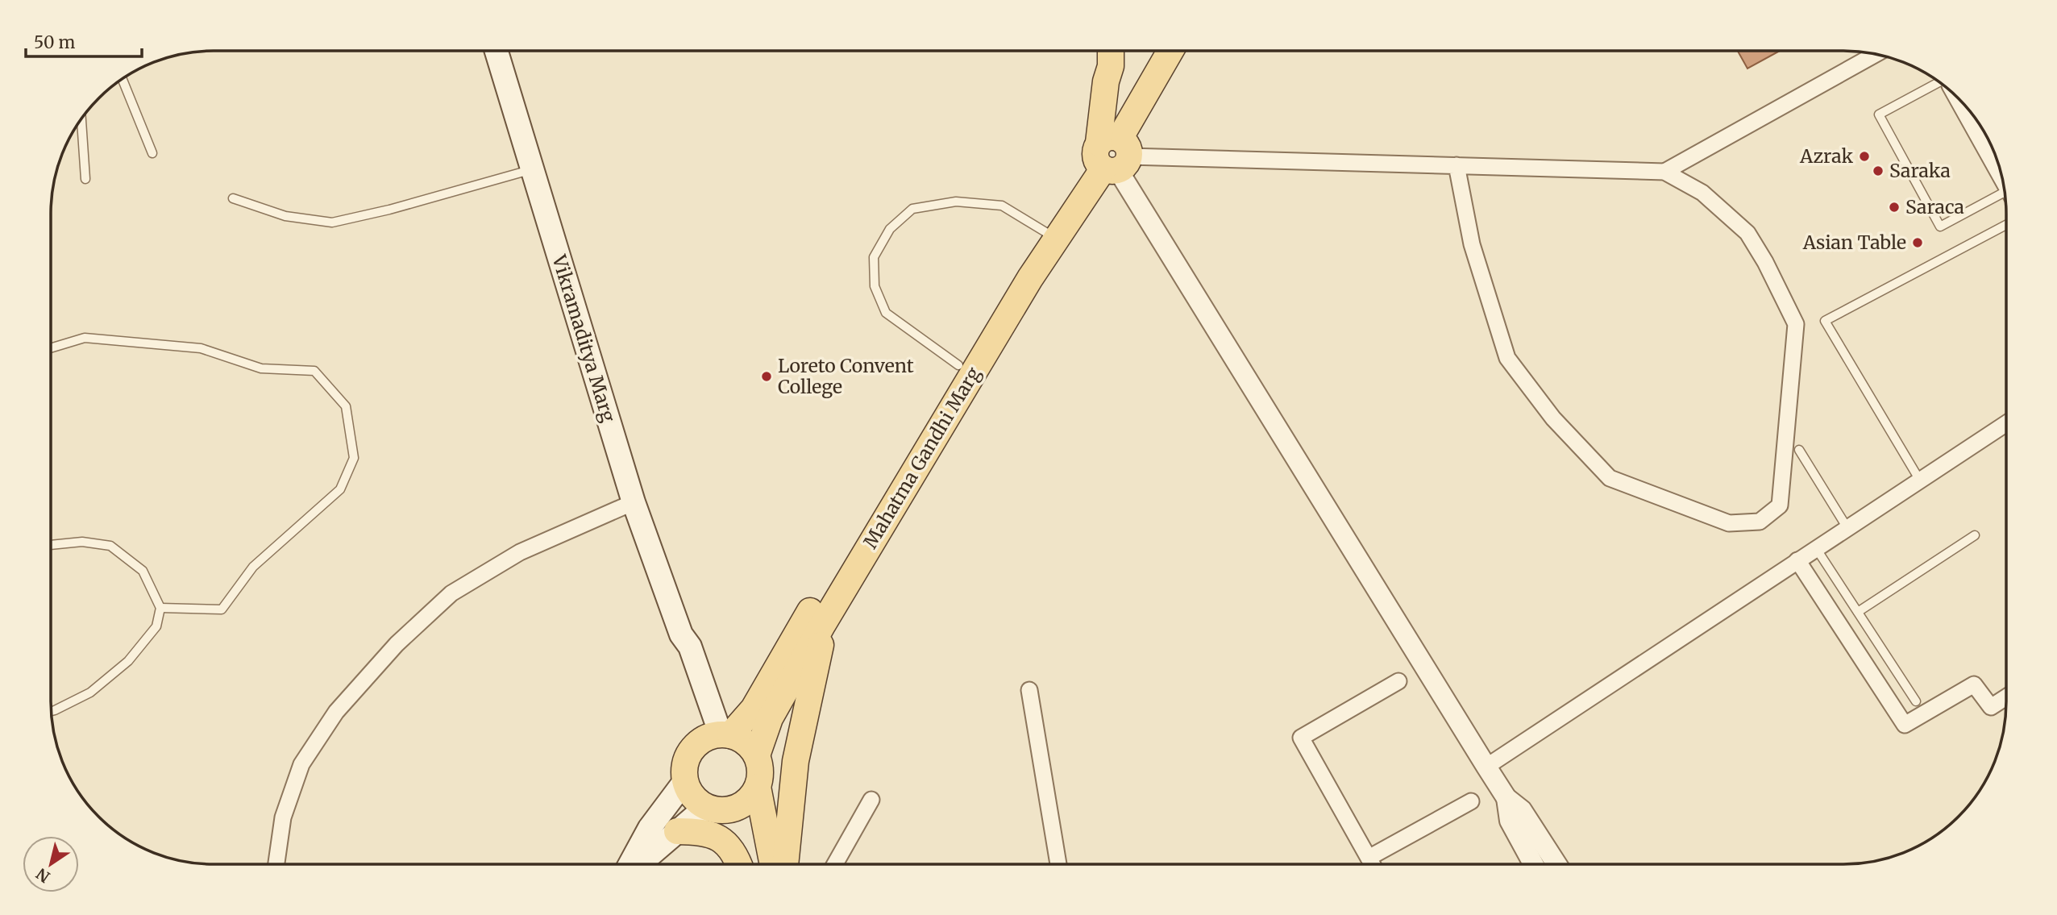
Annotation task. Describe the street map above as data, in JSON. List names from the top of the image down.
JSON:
{
  "streets": {
    "main road": ["Vikramaditya Marg", "Mahatma Gandhi Marg"]
  },
  "crossings": [
    ["Vikramaditya Marg", "Mahatma Gandhi Marg"]
  ],
  "places": [
    "Azrak",
    "Saraka",
    "Saraca",
    "Asian Table",
    "Loreto Convent College"
  ],
  "scale_bar": "50 m",
  "north": "bottom left"
}
